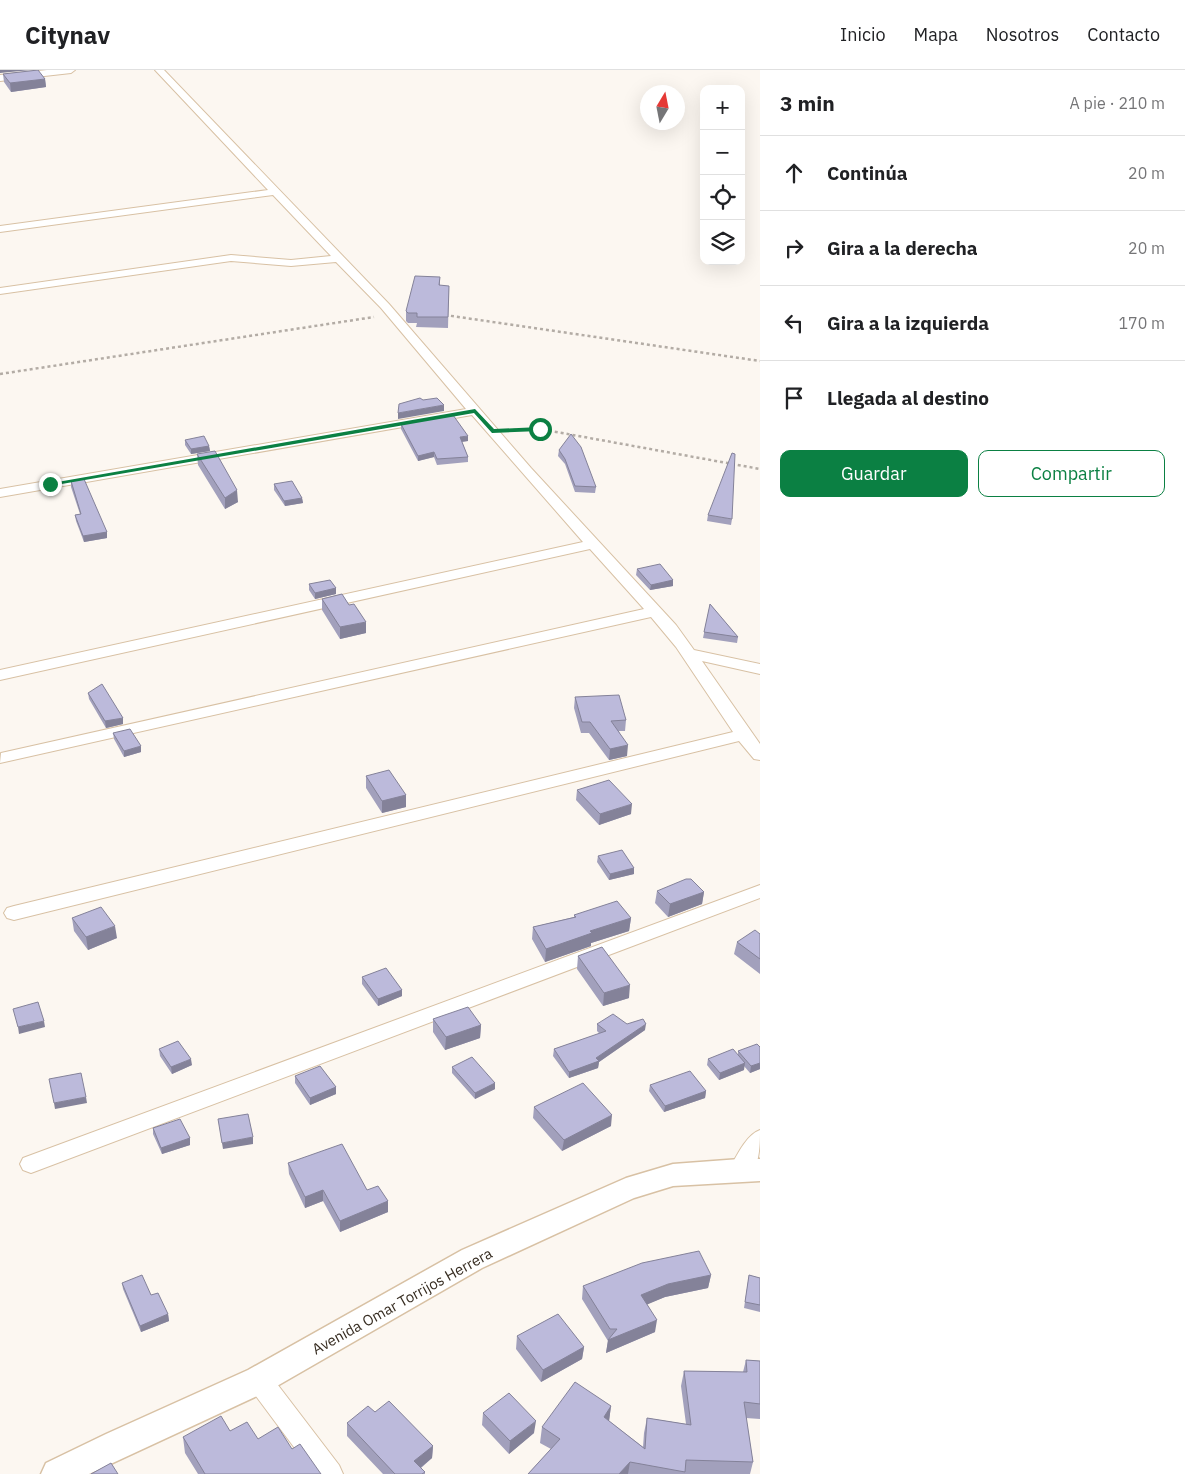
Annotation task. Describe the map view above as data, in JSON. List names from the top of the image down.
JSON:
{
  "streets": {
    "street": ["Avenida Omar Torrijos Herrera"]
  },
  "north": "top",
  "page": {
    "header": "Citynav",
    "nav": [
      "Inicio",
      "Mapa",
      "Nosotros",
      "Contacto"
    ],
    "heading": ["3 min", "A pie · 210 m"],
    "map_buttons": ["+", "−"],
    "list": [
      ["Continúa", "20 m"],
      ["Gira a la derecha", "20 m"],
      ["Gira a la izquierda", "170 m"],
      "Llegada al destino"
    ],
    "buttons": ["Guardar", "Compartir"]
  }
}
